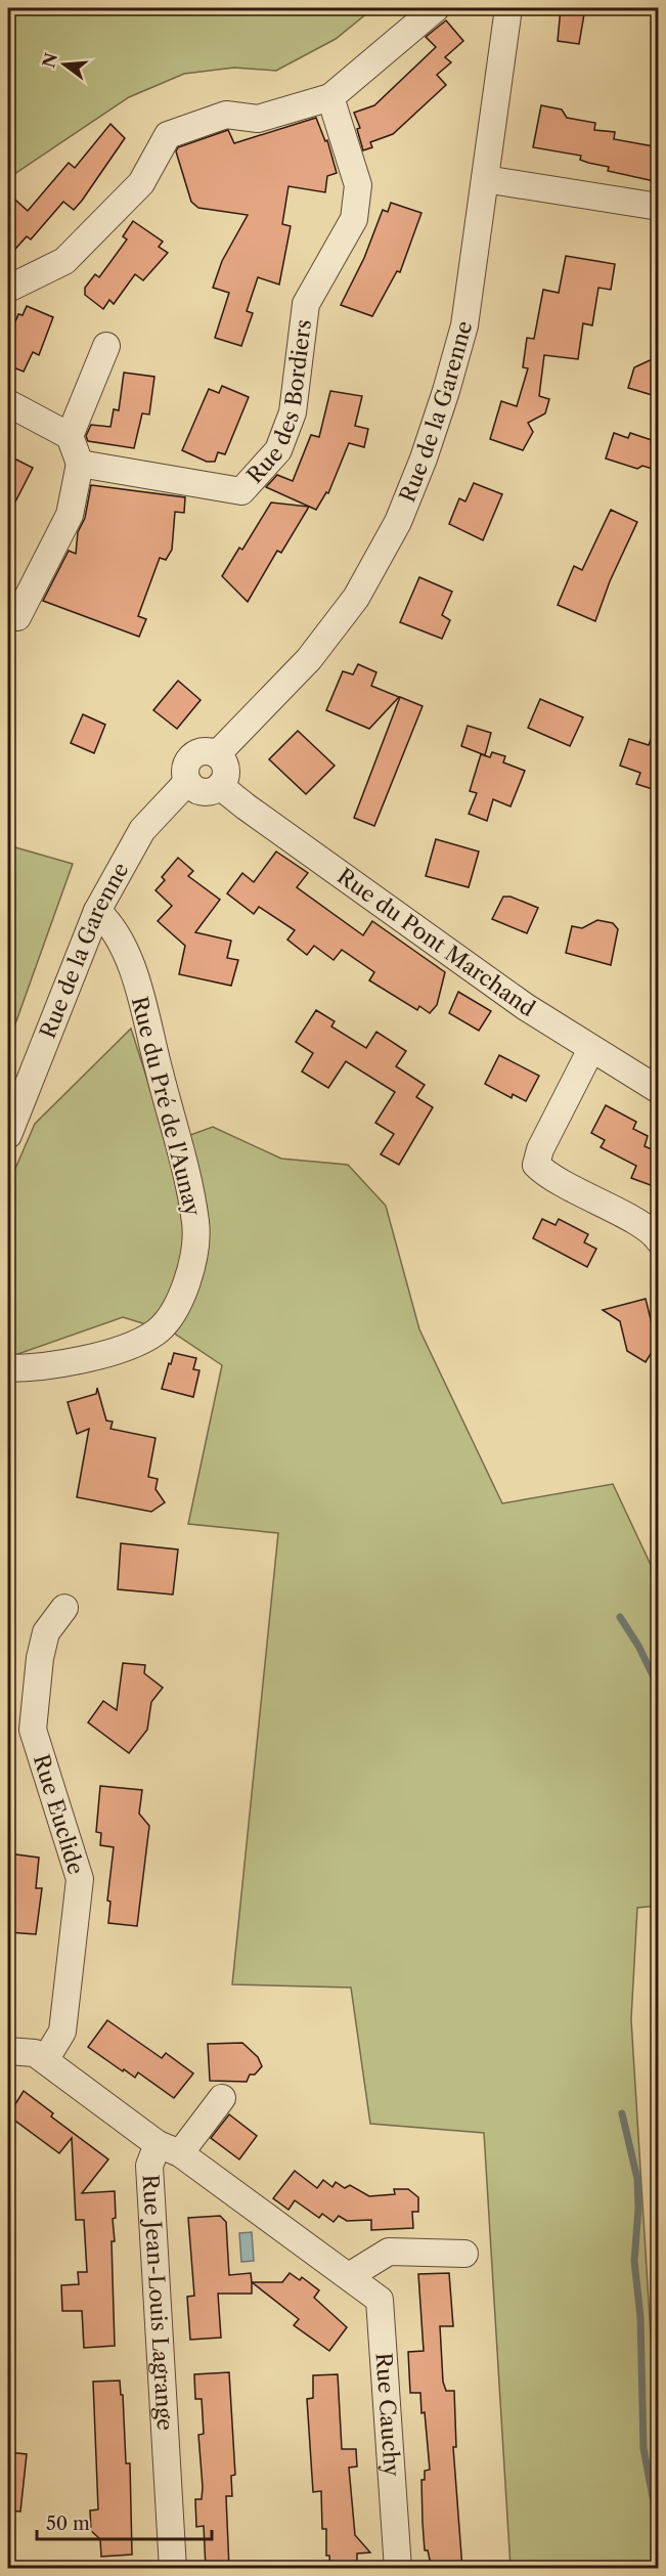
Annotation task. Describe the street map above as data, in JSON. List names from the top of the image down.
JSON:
{
  "streets": {
    "street": [
      "Rue des Bordiers",
      "Rue de la Garenne",
      "Rue du Pont Marchand",
      "Rue du Pré de l'Aunay",
      "Rue Euclide",
      "Rue Jean-Louis Lagrange",
      "Rue Cauchy"
    ]
  },
  "crossings": [
    ["Rue de la Garenne", "Rue du Pont Marchand"],
    ["Rue de la Garenne", "Rue du Pré de l'Aunay"],
    ["Rue Euclide", "Rue Jean-Louis Lagrange"],
    ["Rue Jean-Louis Lagrange", "Rue Cauchy"]
  ],
  "scale_bar": "50 m",
  "north": "left"
}
